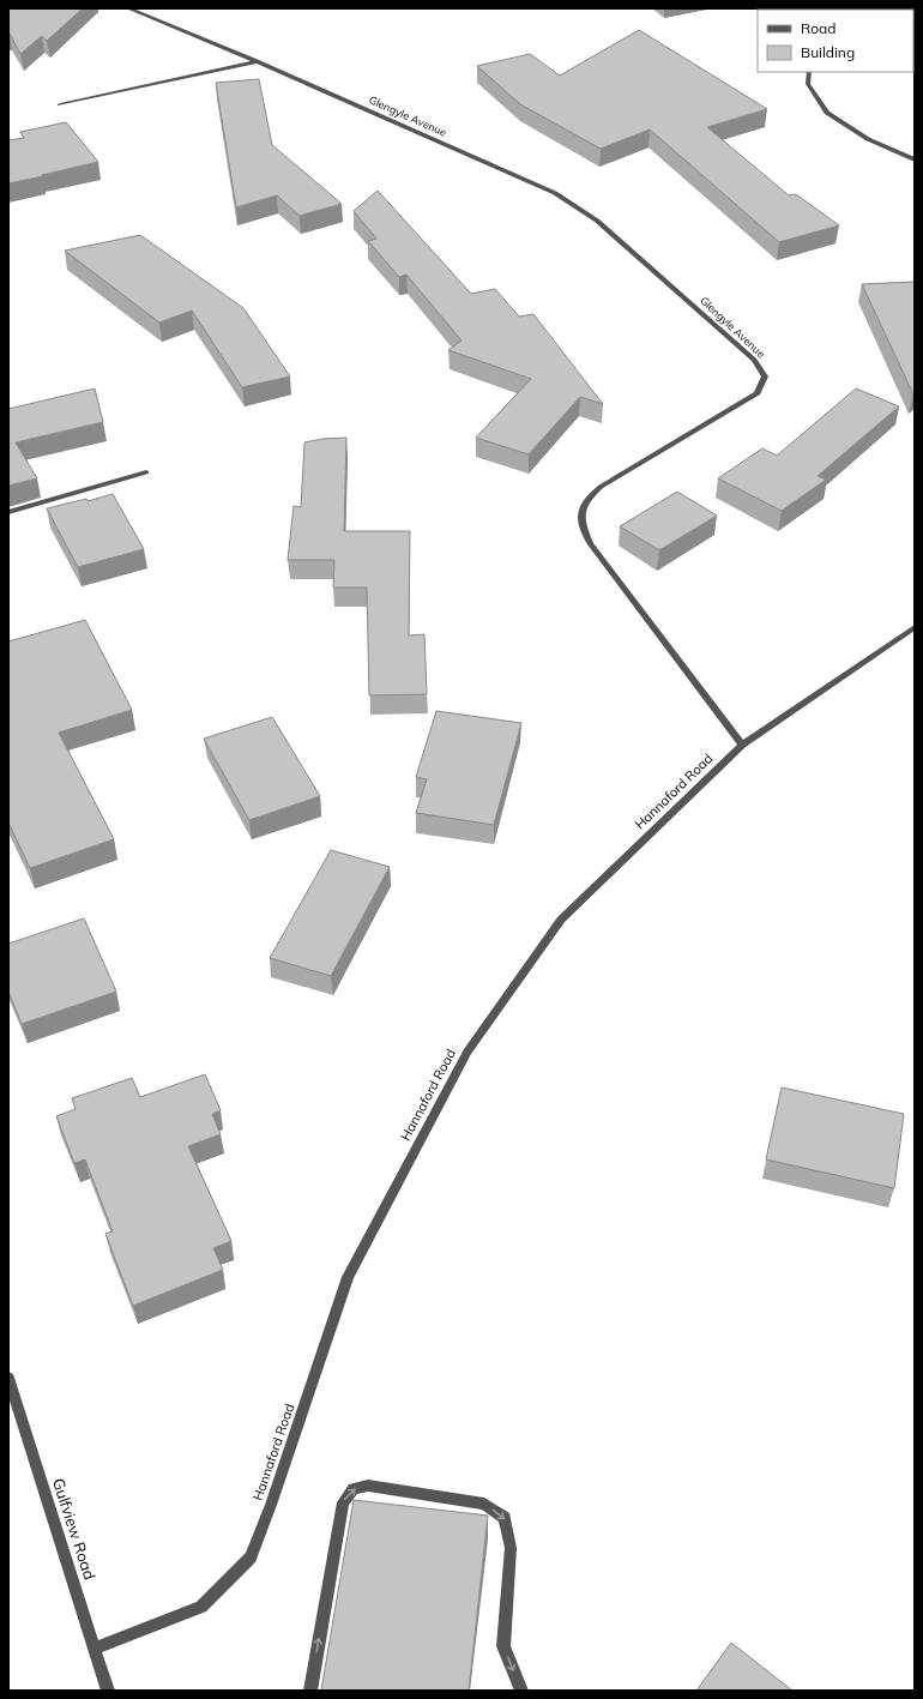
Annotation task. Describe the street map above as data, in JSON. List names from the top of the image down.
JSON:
{
  "streets": {
    "street": ["Glengyle Avenue", "Hannaford Road", "Gulfview Road"]
  },
  "crossings": [
    ["Glengyle Avenue", "Hannaford Road"],
    ["Hannaford Road", "Gulfview Road"]
  ],
  "legend": ["Road", "Building"]
}
